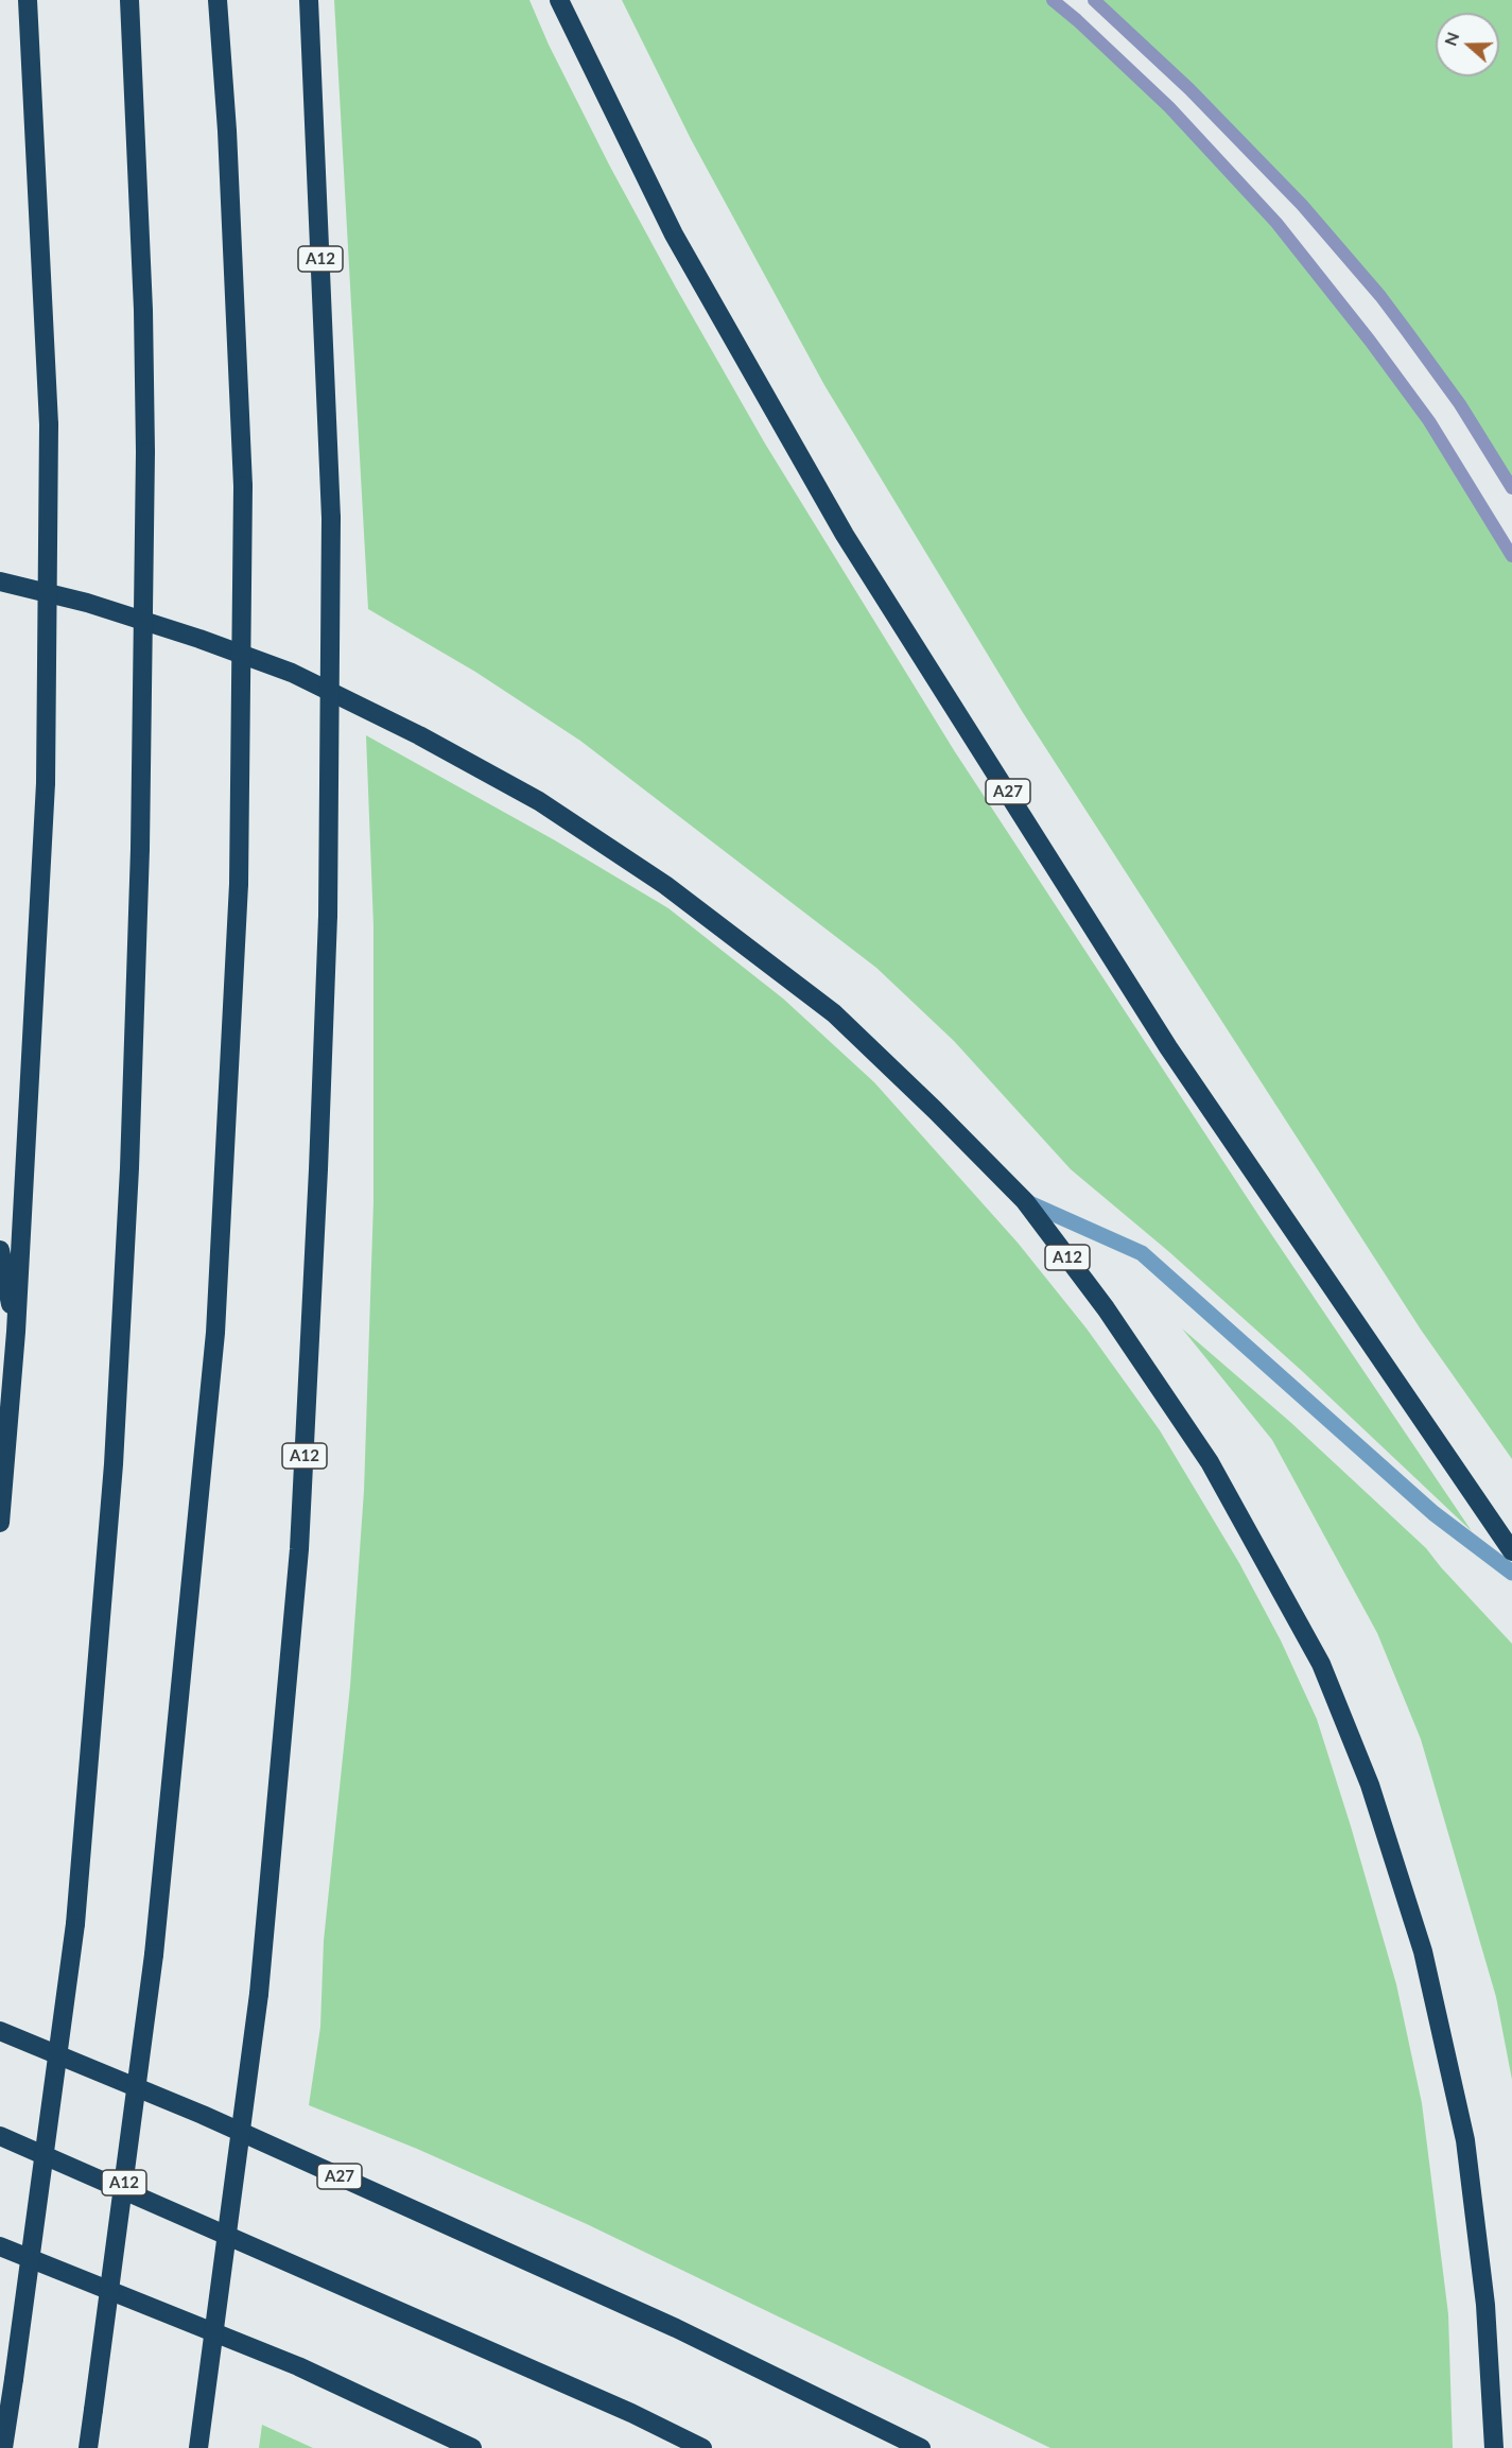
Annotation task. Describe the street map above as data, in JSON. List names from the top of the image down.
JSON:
{
  "streets": {
    "highway": ["A12", "A27"]
  },
  "north": "left"
}
